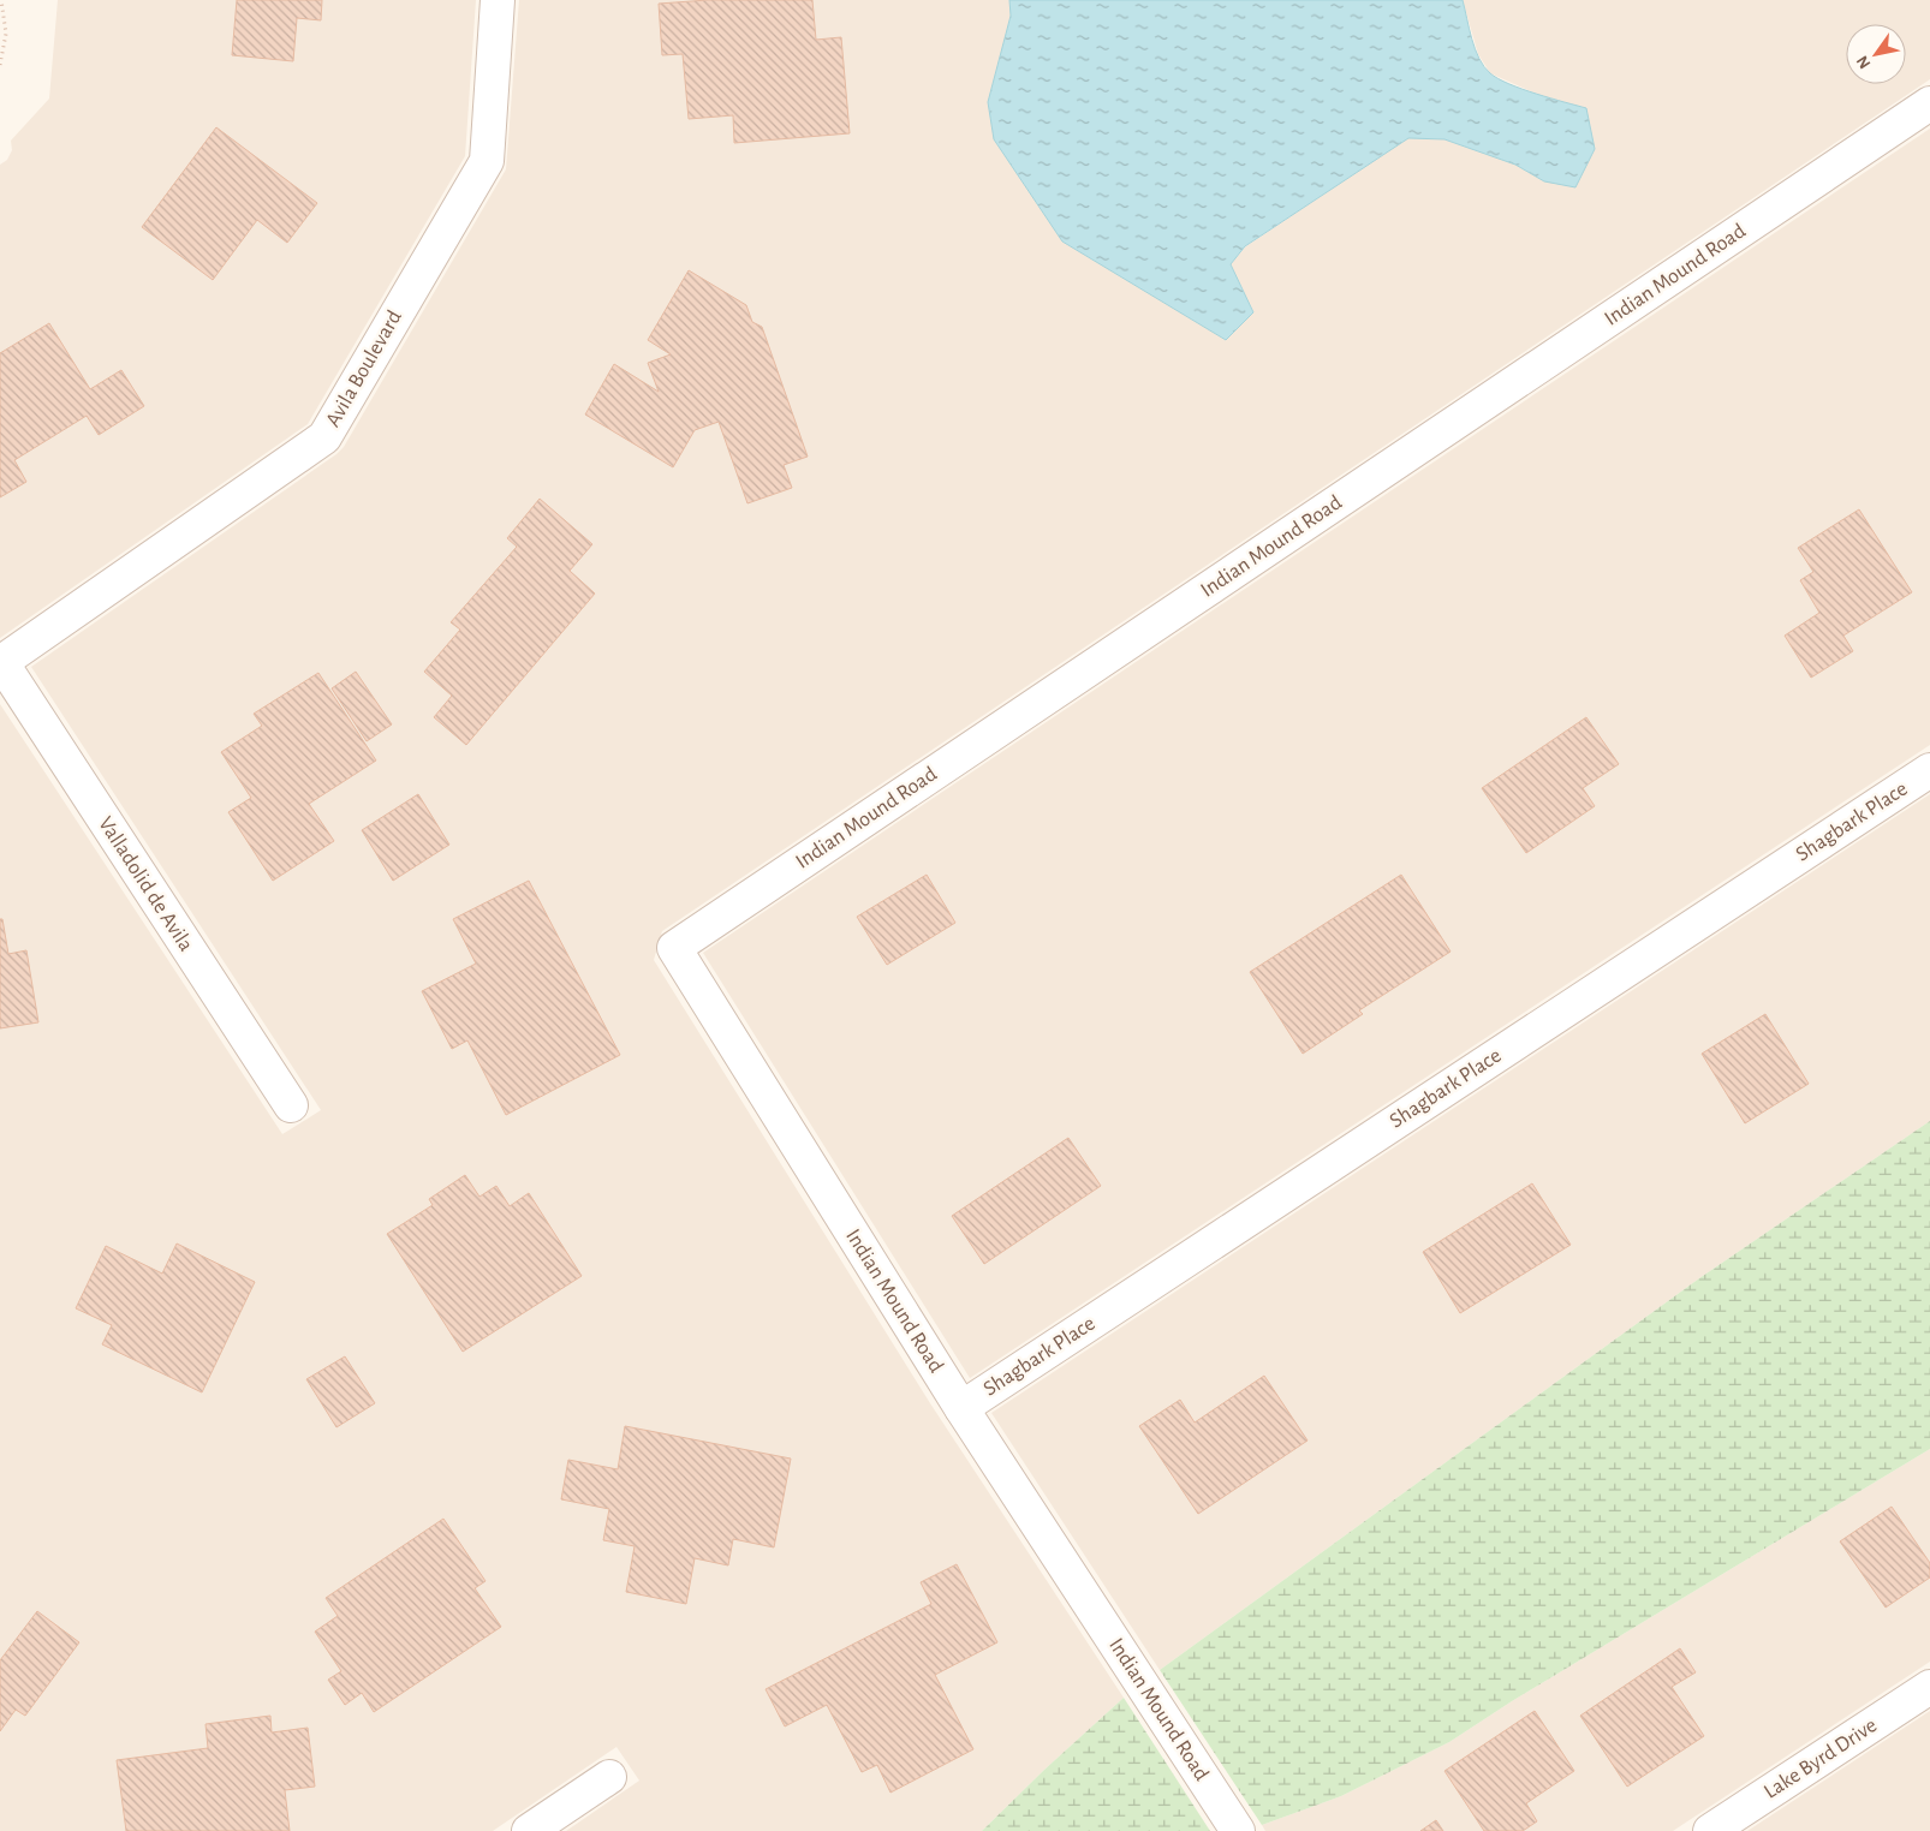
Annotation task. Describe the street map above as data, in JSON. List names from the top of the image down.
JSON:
{
  "streets": {
    "street": [
      "Indian Mound Road",
      "Avila Boulevard",
      "Shagbark Place",
      "Valladolid de Avila",
      "Lake Byrd Drive"
    ]
  },
  "crossings": [
    ["Indian Mound Road", "Shagbark Place"],
    ["Avila Boulevard", "Valladolid de Avila"]
  ],
  "north": "bottom left"
}
